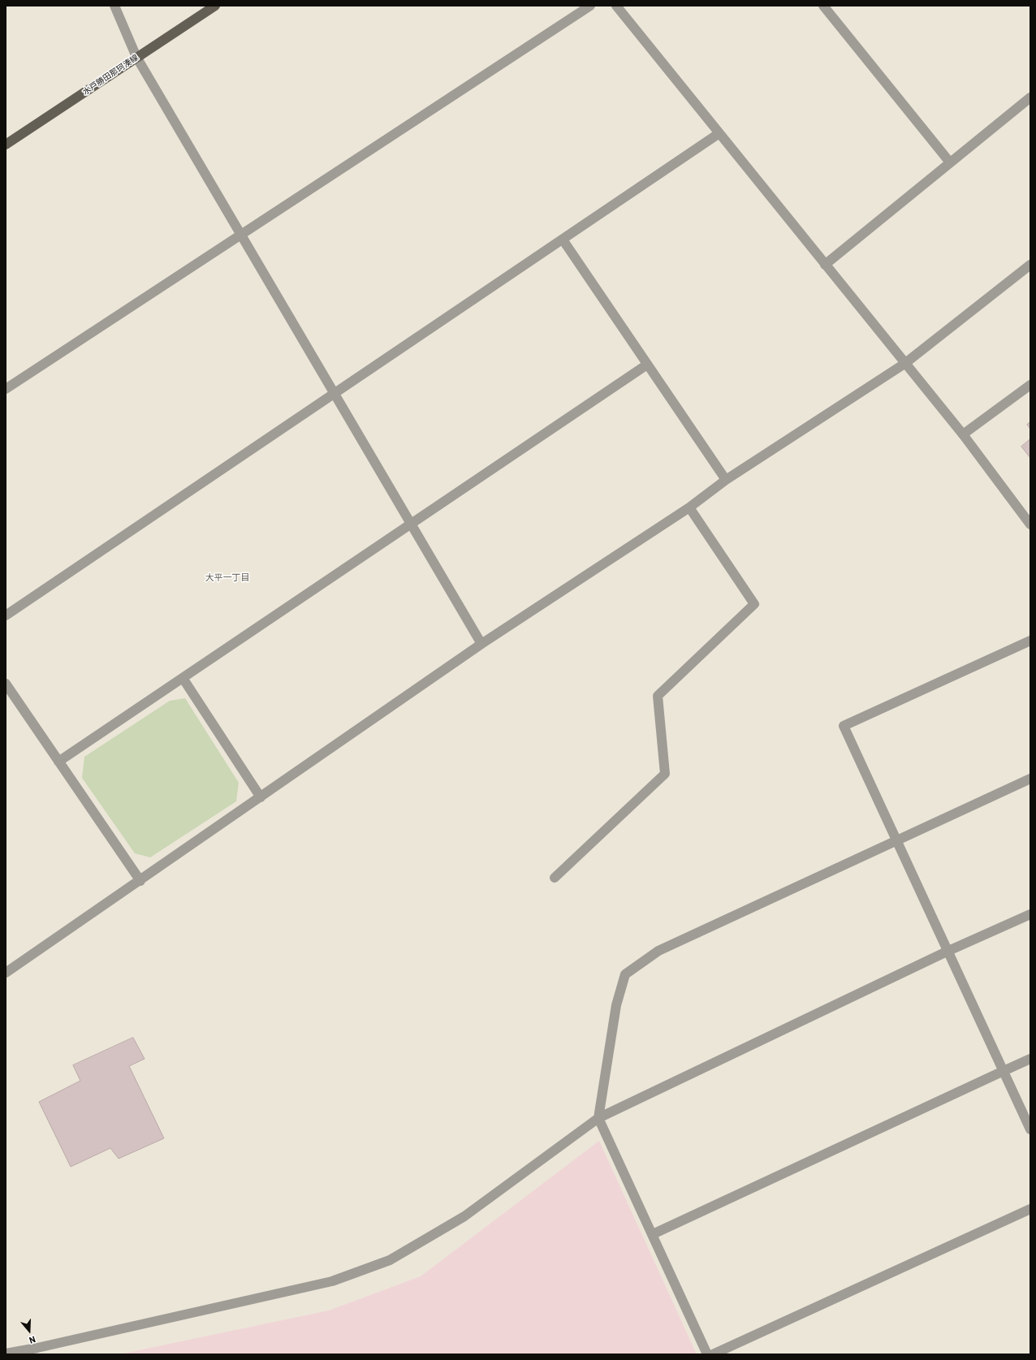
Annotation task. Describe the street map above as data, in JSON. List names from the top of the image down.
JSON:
{
  "streets": {
    "main road": ["水戸勝田那珂湊線"]
  },
  "districts": ["大平一丁目"],
  "north": "bottom"
}
